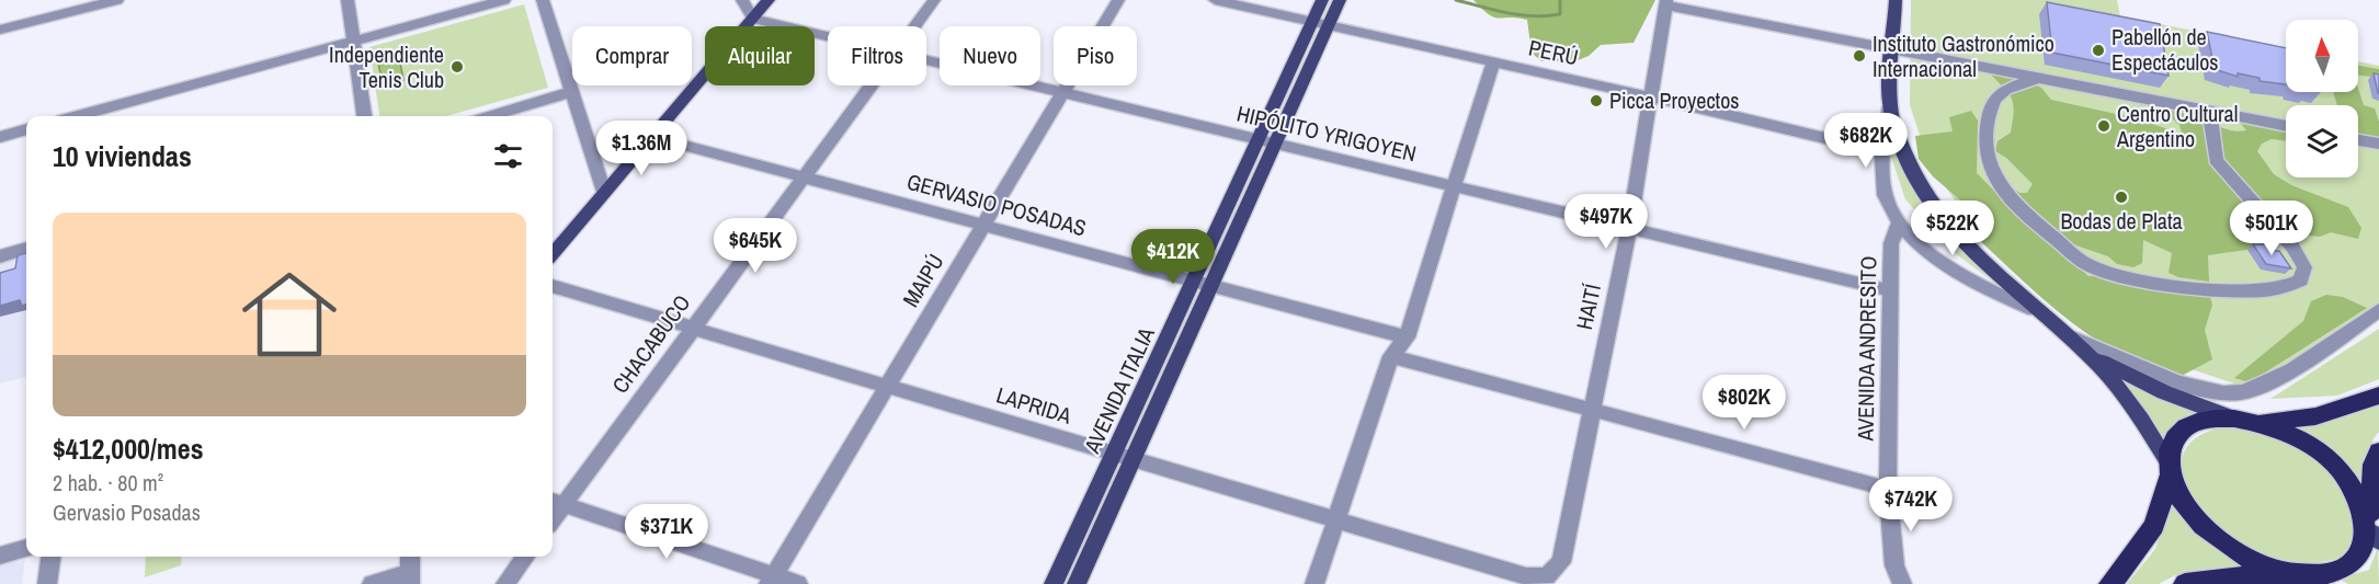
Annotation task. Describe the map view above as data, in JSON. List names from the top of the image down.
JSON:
{
  "streets": {
    "main road": ["AVENIDA ITALIA"],
    "street": [
      "PERÚ",
      "HIPÓLITO YRIGOYEN",
      "GERVASIO POSADAS",
      "MAIPÚ",
      "HAITÍ",
      "CHACABUCO",
      "AVENIDA ANDRESITO",
      "LAPRIDA"
    ]
  },
  "crossings": [
    ["PERÚ", "HAITÍ"],
    ["PERÚ", "AVENIDA ITALIA"],
    ["HIPÓLITO YRIGOYEN", "MAIPÚ"],
    ["HIPÓLITO YRIGOYEN", "HAITÍ"],
    ["HIPÓLITO YRIGOYEN", "AVENIDA ANDRESITO"],
    ["HIPÓLITO YRIGOYEN", "AVENIDA ITALIA"],
    ["GERVASIO POSADAS", "MAIPÚ"],
    ["GERVASIO POSADAS", "CHACABUCO"],
    ["GERVASIO POSADAS", "AVENIDA ITALIA"],
    ["MAIPÚ", "LAPRIDA"],
    ["HAITÍ", "LAPRIDA"],
    ["CHACABUCO", "LAPRIDA"],
    ["AVENIDA ITALIA", "LAPRIDA"]
  ],
  "places": [
    "Pabellón de Espectáculos",
    "Instituto Gastronómico Internacional",
    "Independiente Tenis Club",
    "Picca Proyectos",
    "Centro Cultural Argentino",
    "Bodas de Plata"
  ],
  "north": "top",
  "page": {
    "chip": [
      "Comprar",
      "Alquilar",
      "Filtros",
      "Nuevo",
      "Piso"
    ],
    "price": [
      "$682K",
      "$1.36M",
      "$497K",
      "$522K",
      "$501K",
      "$645K",
      "$412K",
      "$802K",
      "$742K",
      "$371K"
    ],
    "heading": "10 viviendas",
    "list": [
      {
        "name": "$412,000/mes",
        "note": "2 hab. · 80 m² · Gervasio Posadas"
      }
    ]
  }
}
